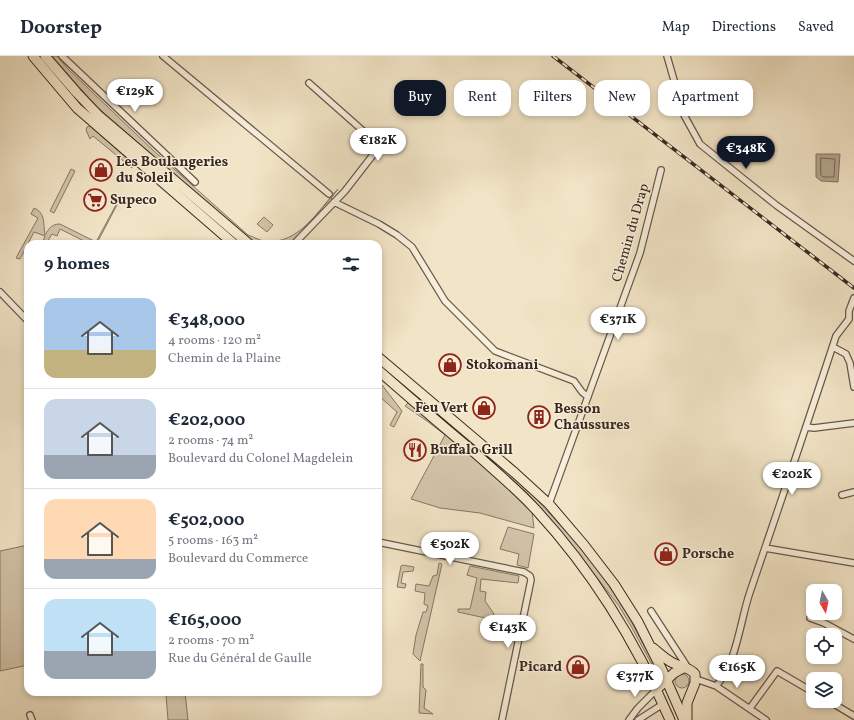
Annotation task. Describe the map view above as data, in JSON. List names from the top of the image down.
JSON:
{
  "streets": {
    "street": ["Chemin du Drap"]
  },
  "places": {
    "shop": [
      "Les Boulangeries du Soleil",
      "Stokomani",
      "Feu Vert",
      "Porsche",
      "Picard"
    ],
    "supermarket": ["Supeco"],
    "building": ["Besson Chaussures"],
    "restaurant": ["Buffalo Grill"]
  },
  "north": "bottom",
  "page": {
    "header": "Doorstep",
    "nav": ["Map", "Directions", "Saved"],
    "price": [
      "€129K",
      "€182K",
      "€348K",
      "€371K",
      "€202K",
      "€502K",
      "€143K",
      "€165K",
      "€377K"
    ],
    "chip": [
      "Buy",
      "Rent",
      "Filters",
      "New",
      "Apartment"
    ],
    "heading": "9 homes",
    "list": [
      {
        "name": "€348,000",
        "note": "4 rooms · 120 m² · Chemin de la Plaine"
      },
      {
        "name": "€202,000",
        "note": "2 rooms · 74 m² · Boulevard du Colonel Magdelein"
      },
      {
        "name": "€502,000",
        "note": "5 rooms · 163 m² · Boulevard du Commerce"
      },
      {
        "name": "€165,000",
        "note": "2 rooms · 70 m² · Rue du Général de Gaulle"
      }
    ]
  }
}
